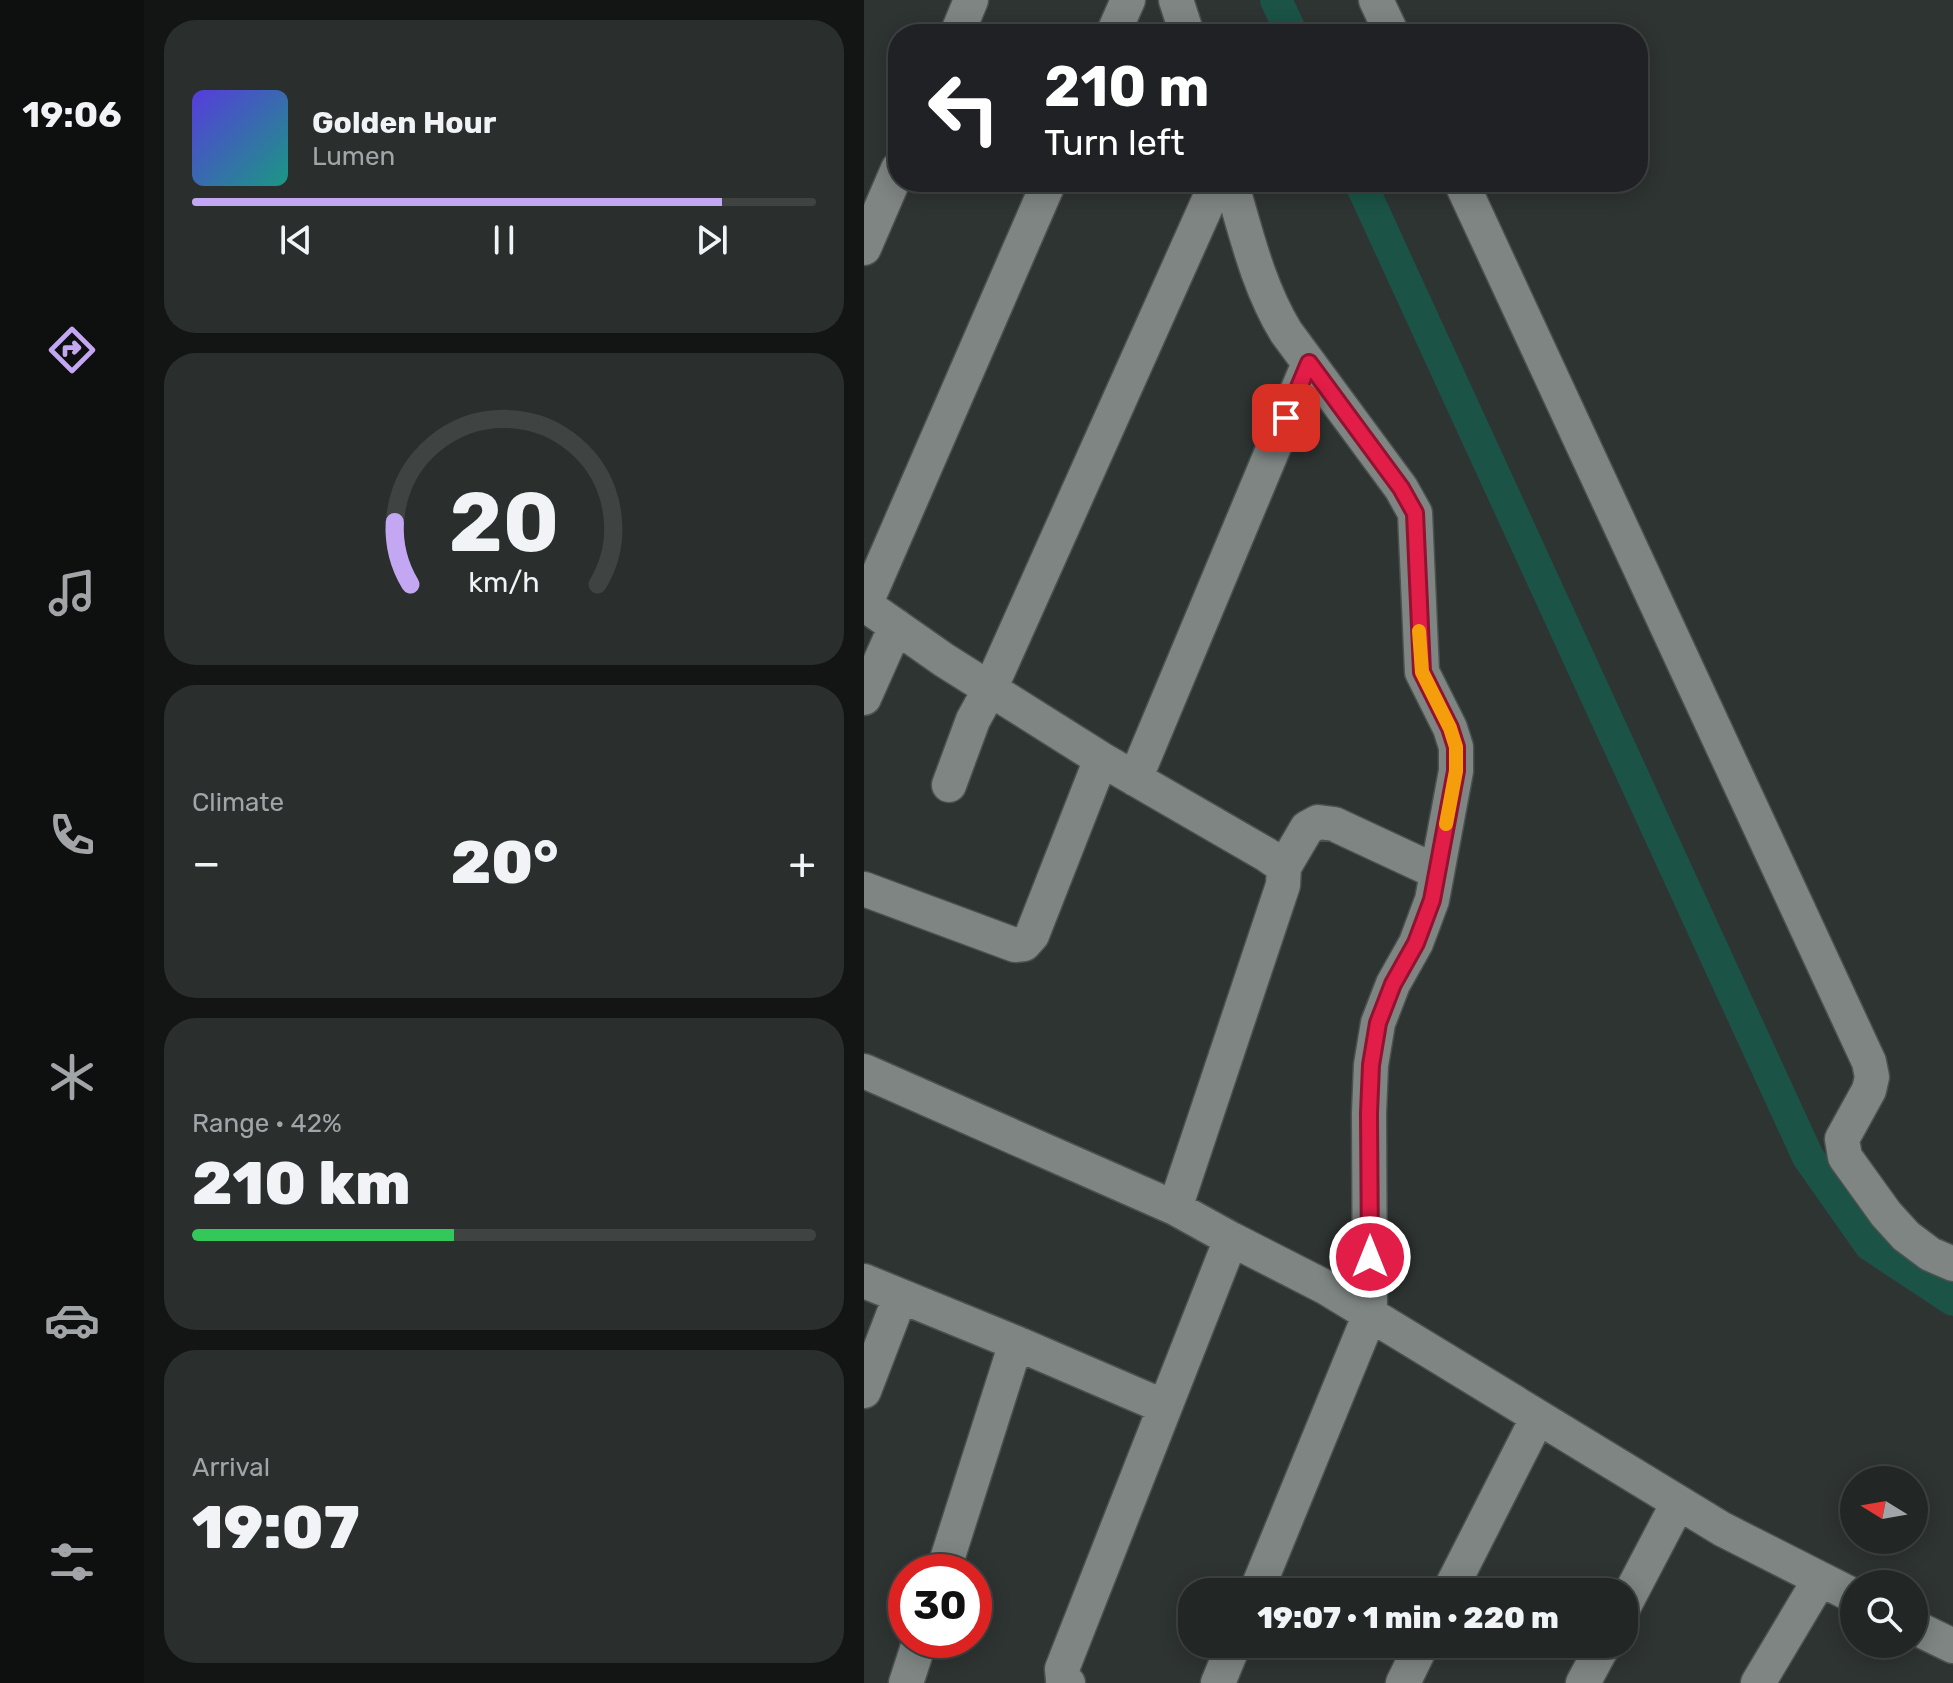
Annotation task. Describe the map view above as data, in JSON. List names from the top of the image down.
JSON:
{
  "north": "left",
  "page": {
    "tabs": "19:06",
    "turn": ["210 m", "Turn left"],
    "song": ["Golden Hour", "Lumen"],
    "tile": [
      "Climate",
      ["Range · 42%", "210 km"],
      ["Arrival", "19:07"]
    ],
    "heat": ["−", "20°", "+"],
    "limit": "30",
    "trip": "19:07 · 1 min · 220 m",
    "gauge": ["20", "km/h"]
  }
}
